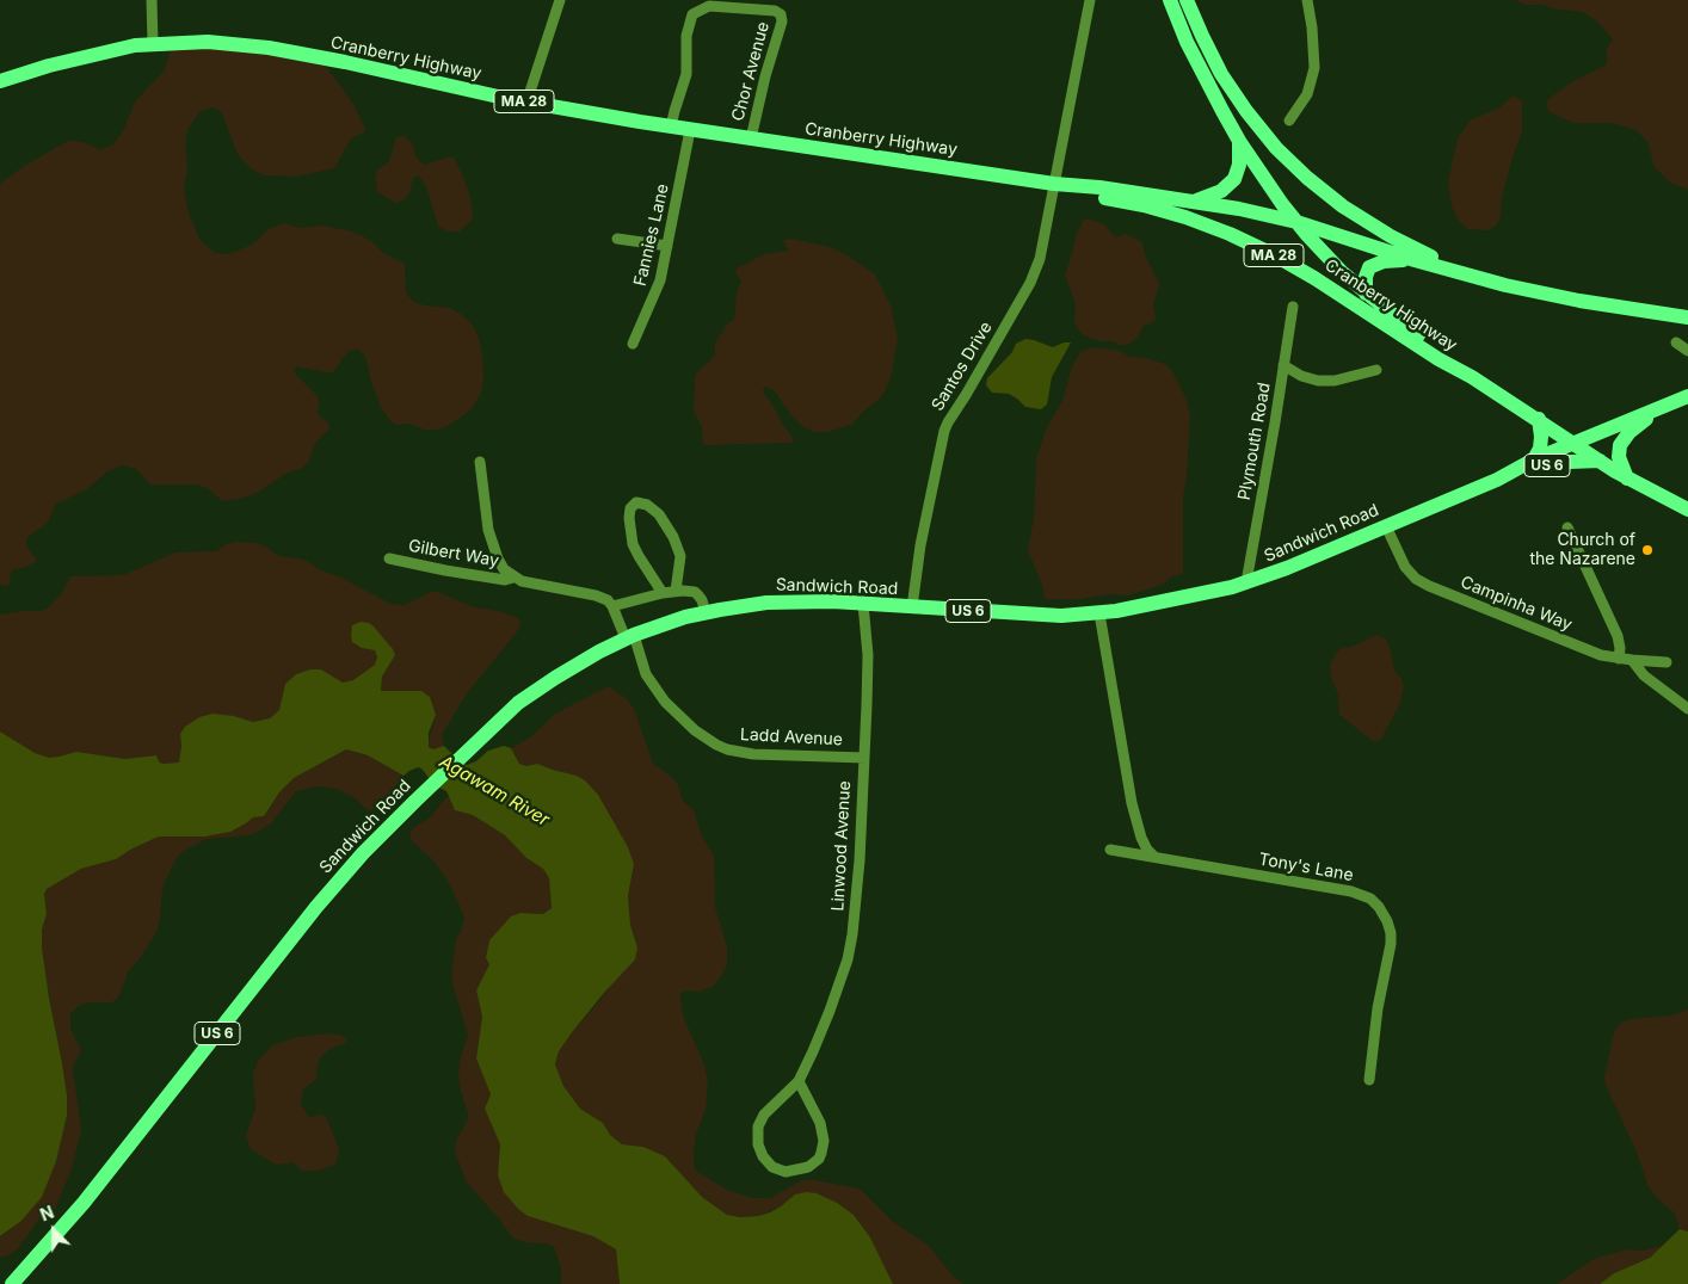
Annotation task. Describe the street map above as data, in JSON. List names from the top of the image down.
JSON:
{
  "streets": {
    "main road": [
      "Cranberry Highway",
      "MA 28",
      "US 6",
      "Sandwich Road"
    ],
    "street": [
      "Chor Avenue",
      "Fannies Lane",
      "Santos Drive",
      "Plymouth Road",
      "Gilbert Way",
      "Campinha Way",
      "Ladd Avenue",
      "Linwood Avenue",
      "Tony's Lane"
    ]
  },
  "crossings": [
    ["Cranberry Highway", "Chor Avenue"],
    ["Cranberry Highway", "Fannies Lane"],
    ["Cranberry Highway", "Santos Drive"],
    ["Cranberry Highway", "Sandwich Road"],
    ["Santos Drive", "Sandwich Road"],
    ["Plymouth Road", "Sandwich Road"],
    ["Sandwich Road", "Campinha Way"],
    ["Sandwich Road", "Ladd Avenue"],
    ["Sandwich Road", "Linwood Avenue"],
    ["Gilbert Way", "Ladd Avenue"],
    ["Ladd Avenue", "Linwood Avenue"]
  ],
  "water": ["Agawam River"],
  "places": ["Church of the Nazarene"],
  "north": "top"
}
